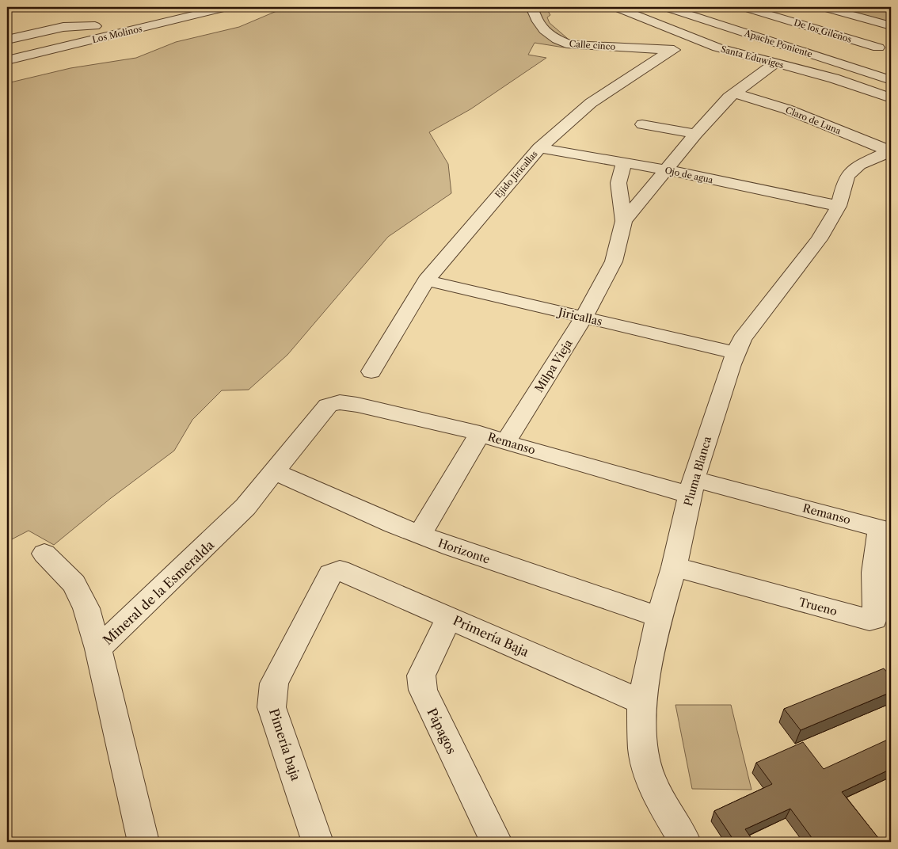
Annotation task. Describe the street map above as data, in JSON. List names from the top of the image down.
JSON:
{
  "streets": {
    "street": [
      "De los Gileños",
      "Los Molinos",
      "Apache Poniente",
      "Calle cinco",
      "Santa Eduwiges",
      "Claro de Luna",
      "Ejido Jiricallas",
      "Ojo de agua",
      "Jiricallas",
      "Milpa Vieja",
      "Remanso",
      "Pluma Blanca",
      "Horizonte",
      "Mineral de la Esmeralda",
      "Trueno",
      "Primería Baja",
      "Pápagos",
      "Pimería baja"
    ]
  },
  "crossings": [
    ["Calle cinco", "Ejido Jiricallas"],
    ["Santa Eduwiges", "Milpa Vieja"],
    ["Claro de Luna", "Milpa Vieja"],
    ["Claro de Luna", "Pluma Blanca"],
    ["Ejido Jiricallas", "Ojo de agua"],
    ["Ejido Jiricallas", "Jiricallas"],
    ["Ojo de agua", "Milpa Vieja"],
    ["Ojo de agua", "Pluma Blanca"],
    ["Jiricallas", "Milpa Vieja"],
    ["Jiricallas", "Pluma Blanca"],
    ["Milpa Vieja", "Remanso"],
    ["Remanso", "Pluma Blanca"],
    ["Remanso", "Mineral de la Esmeralda"],
    ["Remanso", "Trueno"],
    ["Pluma Blanca", "Horizonte"],
    ["Pluma Blanca", "Trueno"],
    ["Pluma Blanca", "Primería Baja"],
    ["Horizonte", "Mineral de la Esmeralda"],
    ["Primería Baja", "Pápagos"],
    ["Primería Baja", "Pimería baja"]
  ]
}
